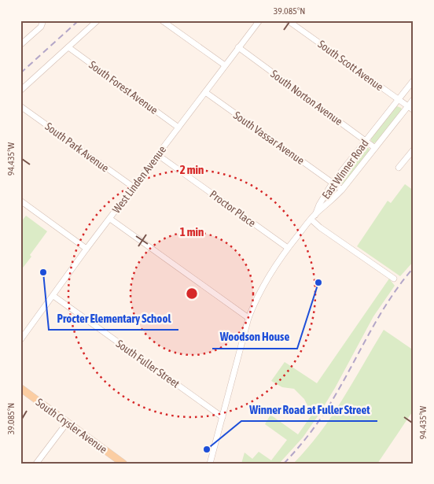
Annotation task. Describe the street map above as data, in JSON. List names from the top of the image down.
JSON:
{
  "streets": {
    "main road": ["South Crysler Avenue"],
    "street": [
      "South Scott Avenue",
      "South Forest Avenue",
      "South Norton Avenue",
      "South Vassar Avenue",
      "South Park Avenue",
      "East Winner Road",
      "West Linden Avenue",
      "Proctor Place",
      "South Fuller Street"
    ]
  },
  "crossings": [
    ["South Scott Avenue", "East Winner Road"],
    ["South Forest Avenue", "West Linden Avenue"],
    ["South Norton Avenue", "East Winner Road"],
    ["South Norton Avenue", "West Linden Avenue"],
    ["South Vassar Avenue", "East Winner Road"],
    ["South Vassar Avenue", "West Linden Avenue"],
    ["South Park Avenue", "West Linden Avenue"],
    ["West Linden Avenue", "Proctor Place"],
    ["West Linden Avenue", "South Fuller Street"]
  ],
  "places": ["Procter Elementary School", "Woodson House", "Winner Road at Fuller Street"],
  "coordinates": ["39.085°N", "94.435°W"],
  "rings": ["2 min", "1 min"]
}
